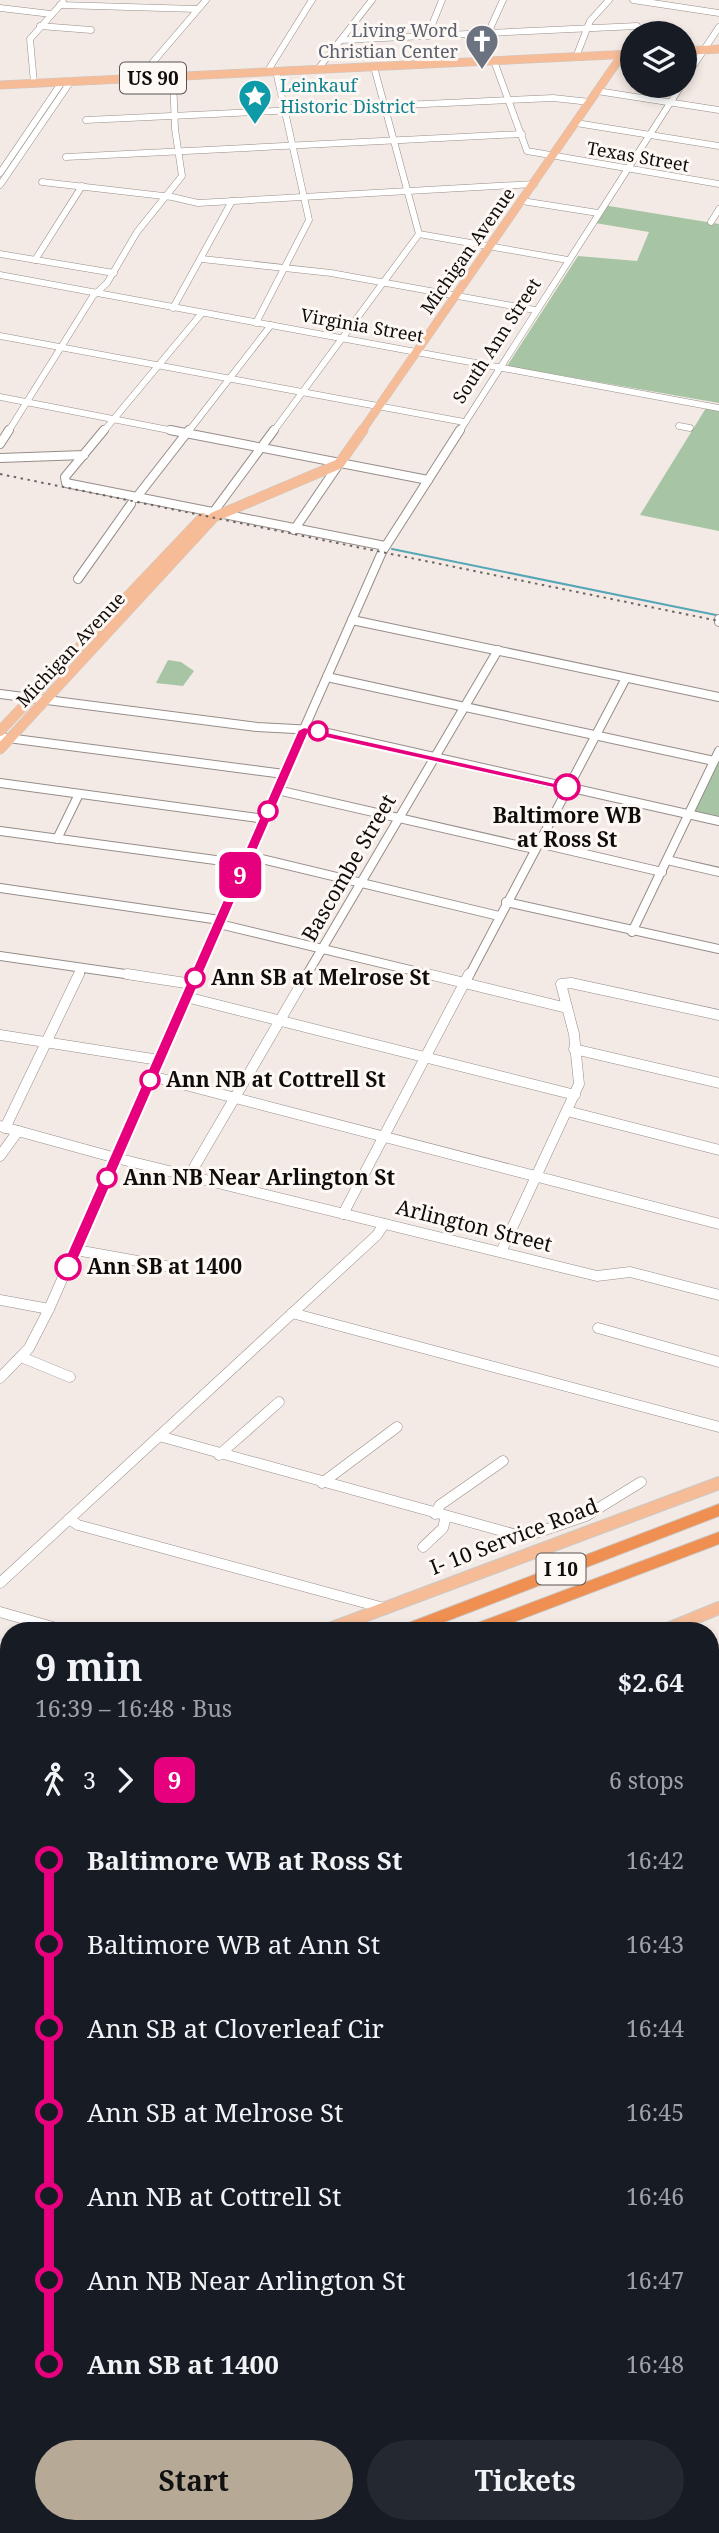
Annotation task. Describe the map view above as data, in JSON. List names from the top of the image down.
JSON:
{
  "streets": {
    "highway": ["I 10"],
    "main road": ["US 90", "Michigan Avenue", "I- 10 Service Road"],
    "street": [
      "Texas Street",
      "Virginia Street",
      "South Ann Street",
      "Bascombe Street",
      "Arlington Street"
    ]
  },
  "crossings": [
    ["Texas Street", "Michigan Avenue"],
    ["Texas Street", "South Ann Street"],
    ["Michigan Avenue", "Virginia Street"],
    ["Virginia Street", "South Ann Street"],
    ["South Ann Street", "Arlington Street"],
    ["Bascombe Street", "Arlington Street"]
  ],
  "places": {
    "church": ["Living Word Christian Center"],
    "place": ["Leinkauf Historic District"],
    "other": [
      "Baltimore WB at Ross St",
      "Ann SB at Melrose St",
      "Ann NB at Cottrell St",
      "Ann NB Near Arlington St",
      "Ann SB at 1400"
    ]
  },
  "lines": ["bus line 9"],
  "page": {
    "on_map": "9",
    "heading": ["9 min", "16:39 – 16:48 · Bus", "$2.64"],
    "legs": ["3", "9", "6 stops"],
    "list": [
      {
        "name": "Baltimore WB at Ross St",
        "value": "16:42"
      },
      {
        "name": "Baltimore WB at Ann St",
        "value": "16:43"
      },
      {
        "name": "Ann SB at Cloverleaf Cir",
        "value": "16:44"
      },
      {
        "name": "Ann SB at Melrose St",
        "value": "16:45"
      },
      {
        "name": "Ann NB at Cottrell St",
        "value": "16:46"
      },
      {
        "name": "Ann NB Near Arlington St",
        "value": "16:47"
      },
      {
        "name": "Ann SB at 1400",
        "value": "16:48"
      }
    ],
    "buttons": ["Start", "Tickets"]
  }
}
